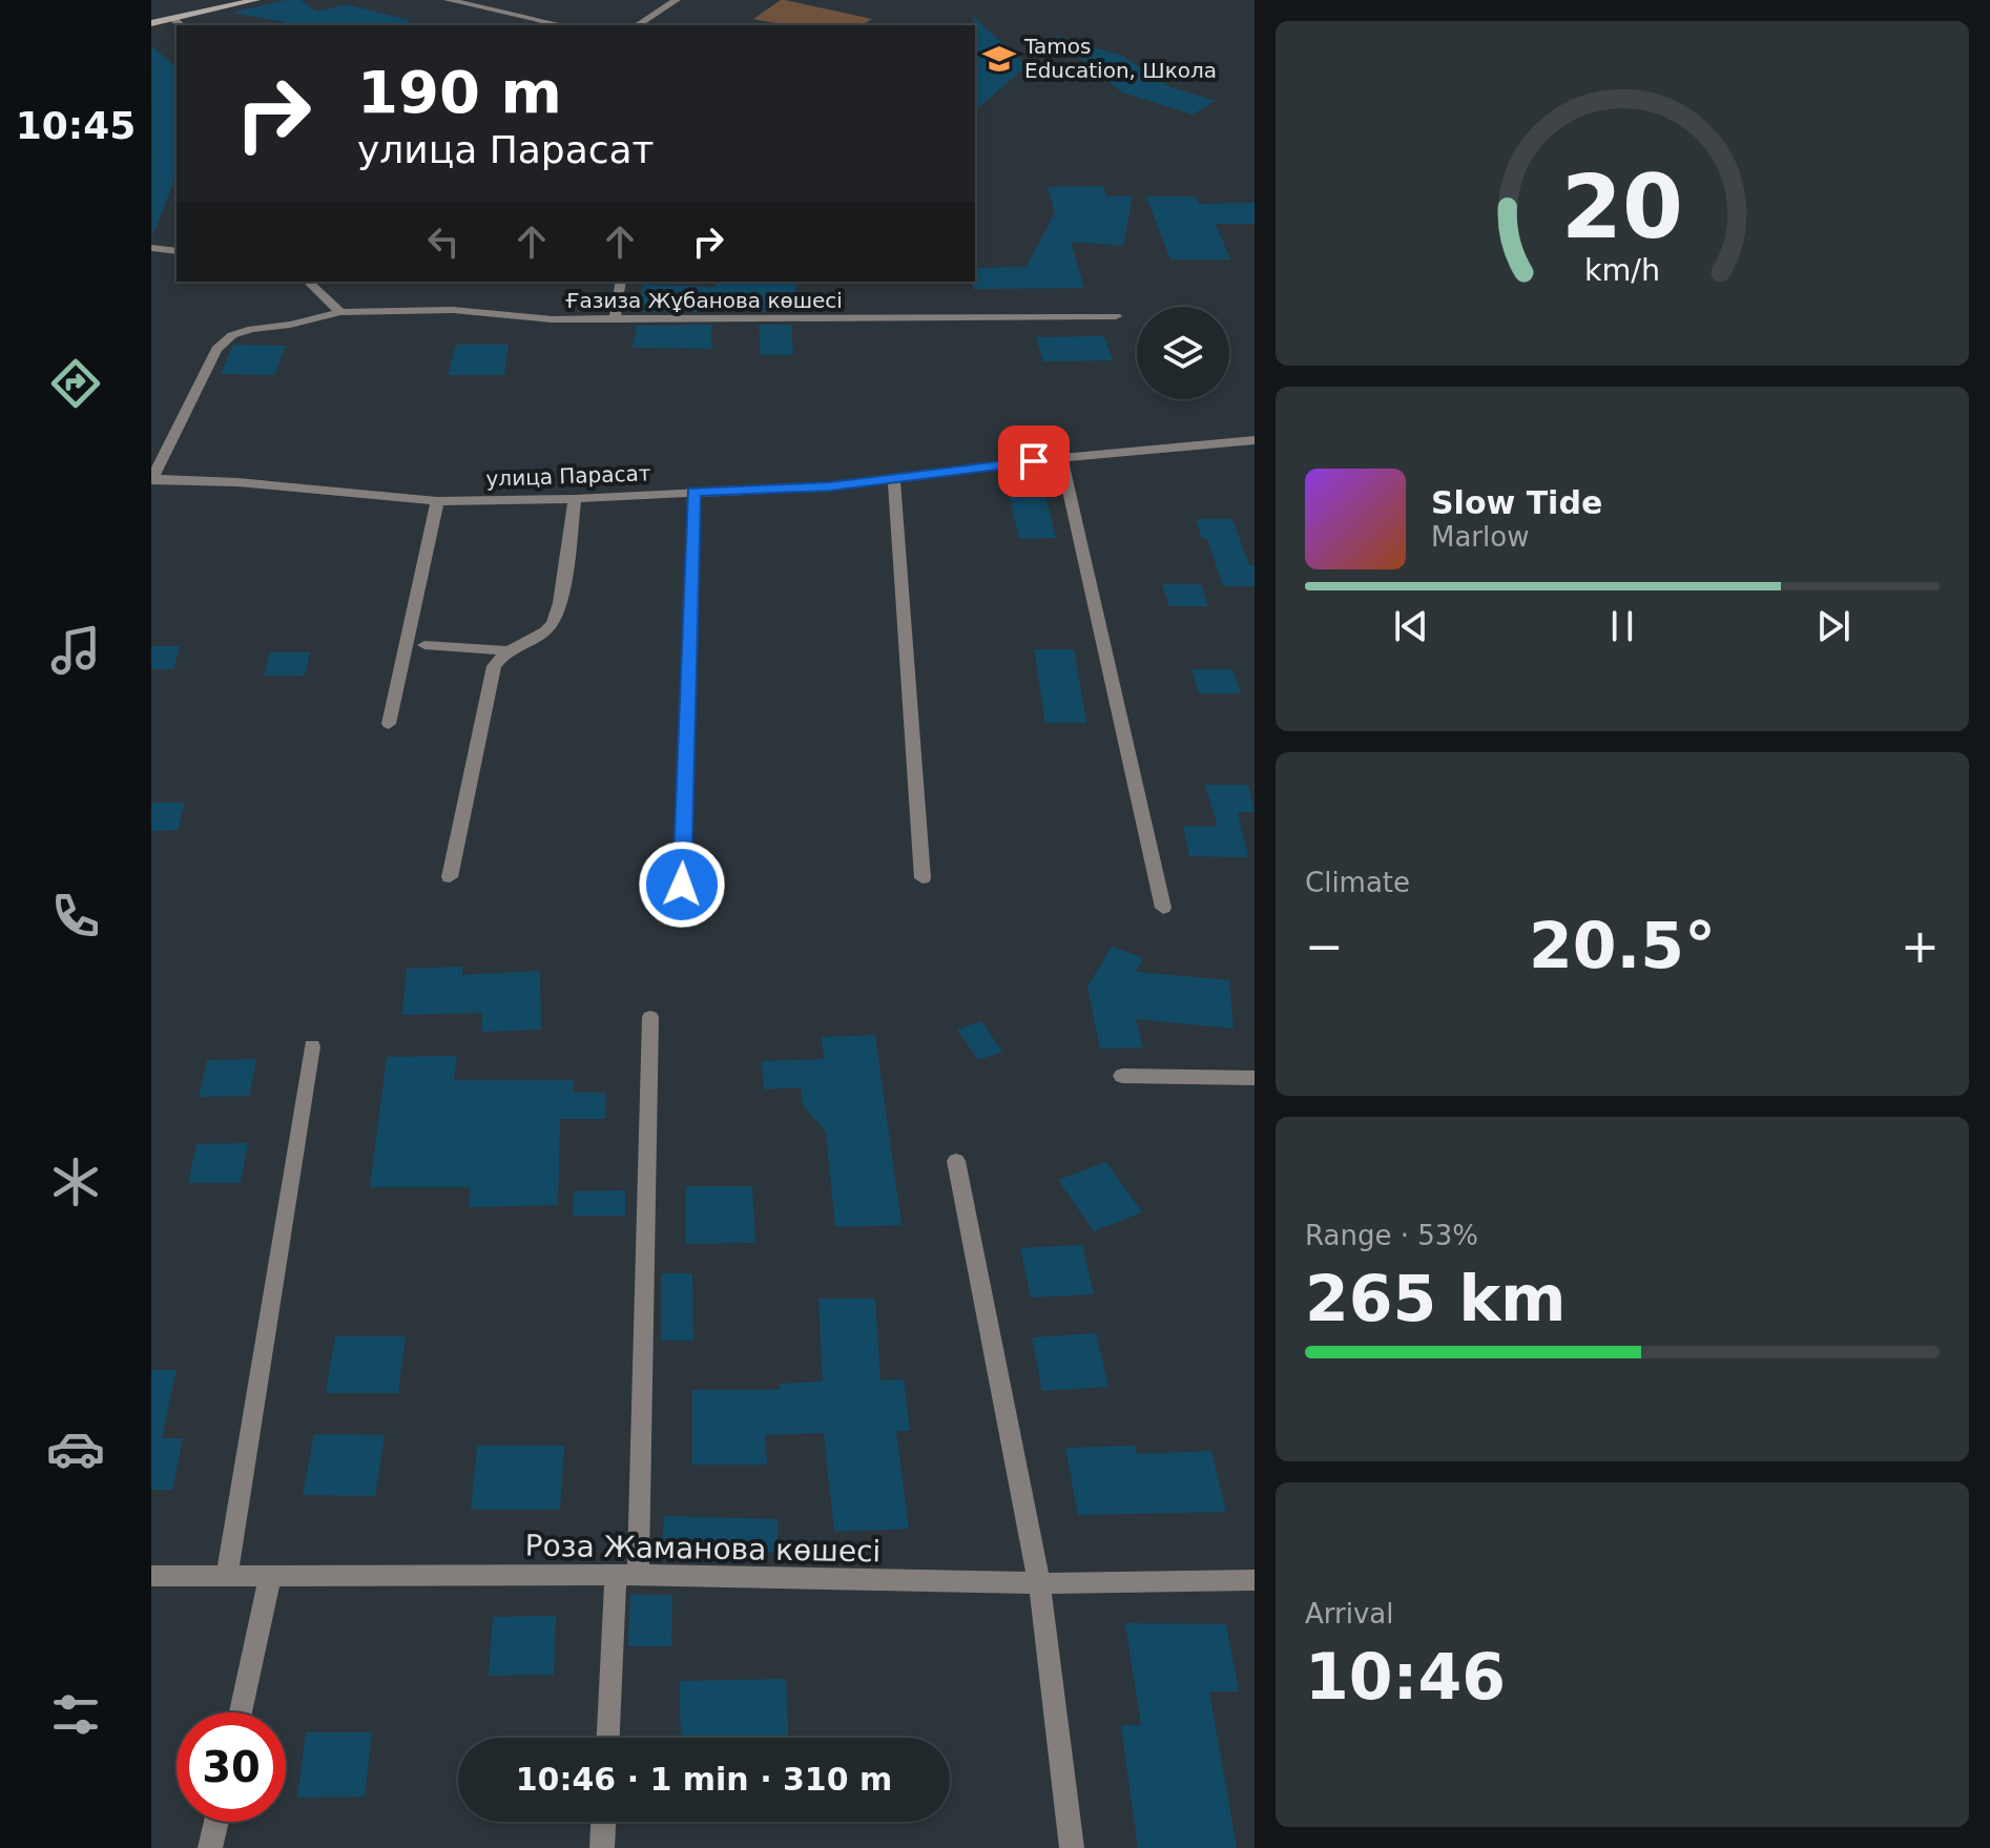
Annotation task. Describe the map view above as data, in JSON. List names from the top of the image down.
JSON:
{
  "streets": {
    "street": ["Ғазиза Жұбанова көшесі", "улица Парасат", "Роза Жаманова көшесі"]
  },
  "crossings": [
    ["Ғазиза Жұбанова көшесі", "улица Парасат"]
  ],
  "places": {
    "school or university": ["Tamos Education, Школа"]
  },
  "page": {
    "tabs": "10:45",
    "turn": ["190 m", "улица Парасат"],
    "song": ["Slow Tide", "Marlow"],
    "tile": [
      "Climate",
      ["Range · 53%", "265 km"],
      ["Arrival", "10:46"]
    ],
    "heat": ["−", "20.5°", "+"],
    "limit": "30",
    "trip": "10:46 · 1 min · 310 m",
    "gauge": ["20", "km/h"]
  }
}
